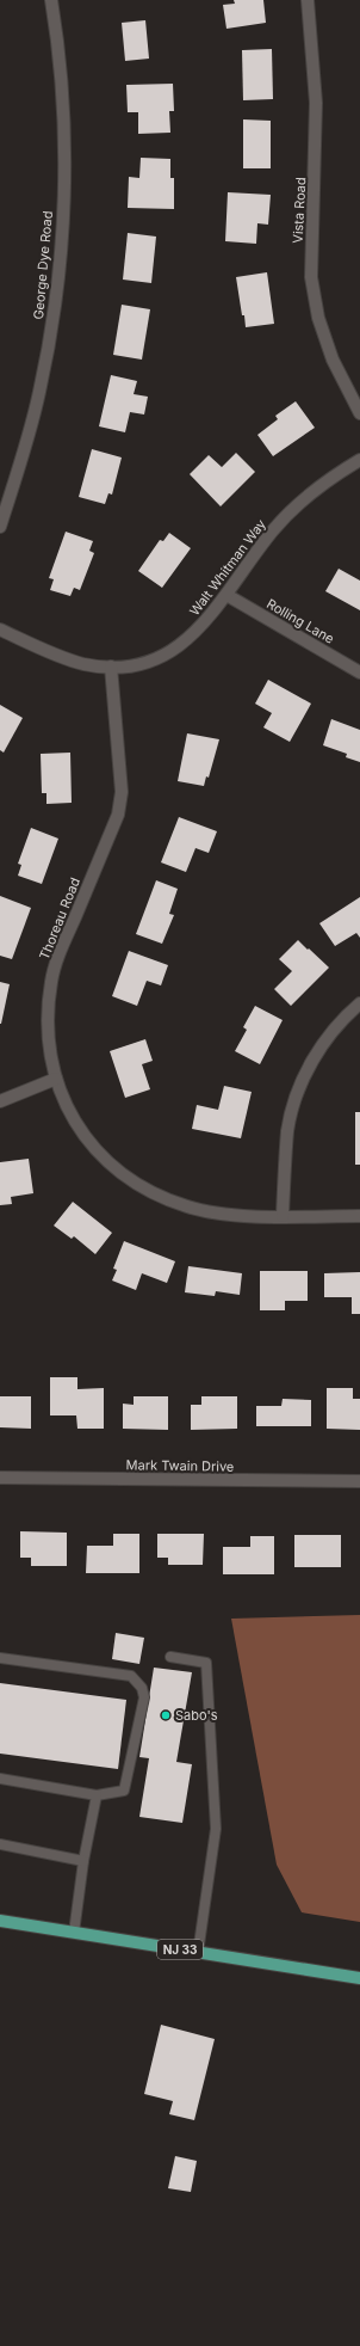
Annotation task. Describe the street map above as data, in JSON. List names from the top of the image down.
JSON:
{
  "streets": {
    "main road": ["NJ 33"],
    "street": [
      "Vista Road",
      "George Dye Road",
      "Walt Whitman Way",
      "Rolling Lane",
      "Thoreau Road",
      "Mark Twain Drive"
    ]
  },
  "crossings": [
    ["Walt Whitman Way", "Rolling Lane"],
    ["Walt Whitman Way", "Thoreau Road"]
  ],
  "places": ["Sabo's"]
}
